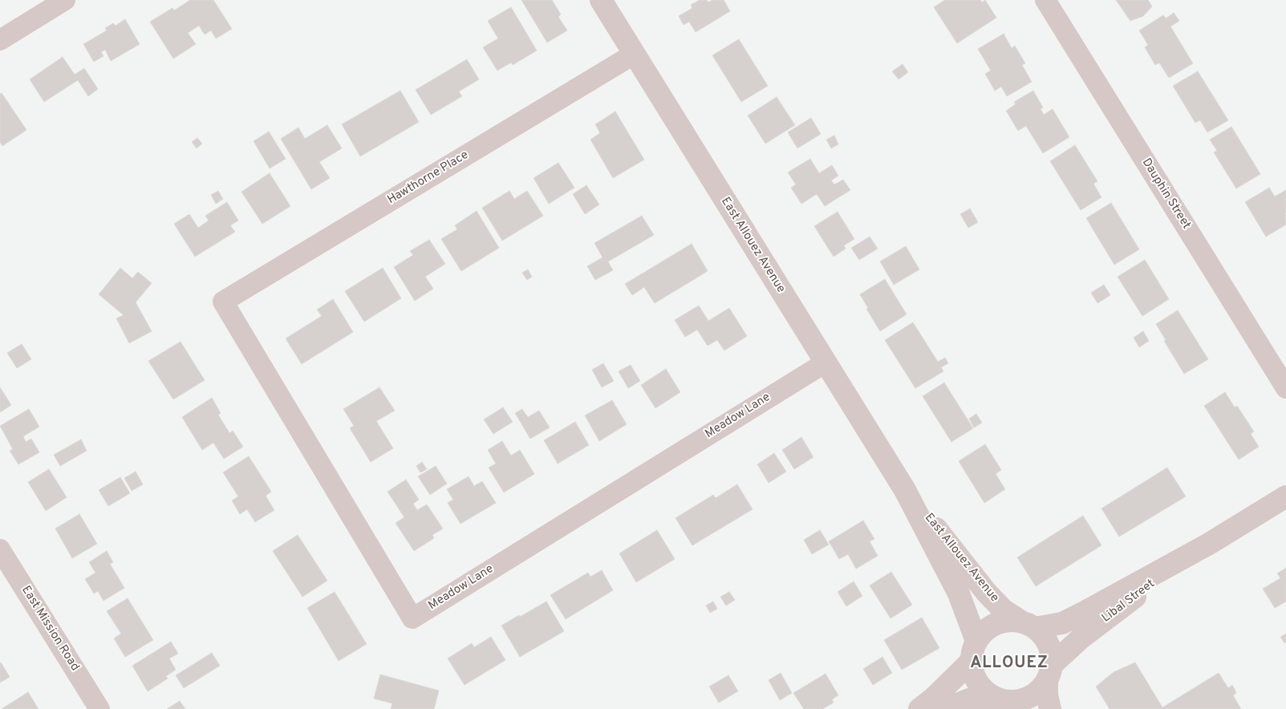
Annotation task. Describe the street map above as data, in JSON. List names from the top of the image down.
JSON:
{
  "streets": {
    "street": [
      "Hawthorne Place",
      "Dauphin Street",
      "East Allouez Avenue",
      "Meadow Lane",
      "Libal Street",
      "East Mission Road"
    ]
  },
  "crossings": [
    ["Hawthorne Place", "East Allouez Avenue"],
    ["Hawthorne Place", "Meadow Lane"],
    ["East Allouez Avenue", "Meadow Lane"],
    ["East Allouez Avenue", "Libal Street"]
  ],
  "districts": ["ALLOUEZ"]
}
